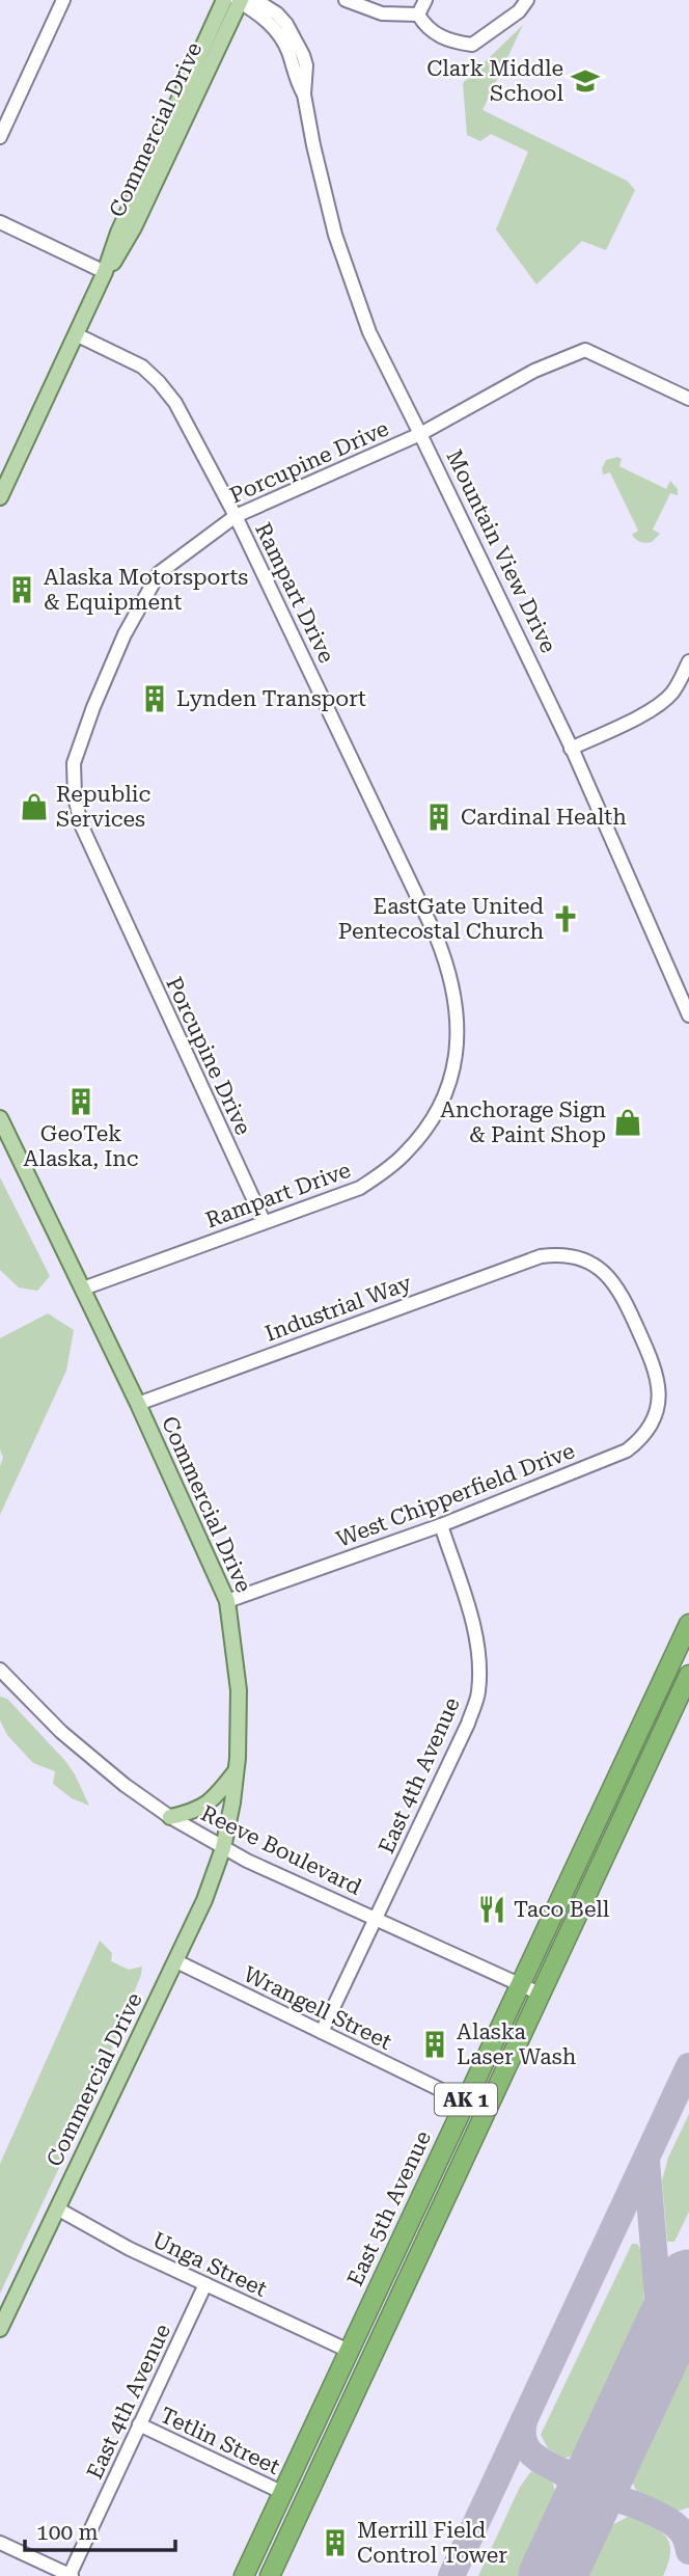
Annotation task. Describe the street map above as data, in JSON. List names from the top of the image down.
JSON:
{
  "streets": {
    "highway": ["AK 1", "East 5th Avenue"],
    "main road": ["Commercial Drive"],
    "street": [
      "Porcupine Drive",
      "Mountain View Drive",
      "Rampart Drive",
      "Industrial Way",
      "West Chipperfield Drive",
      "East 4th Avenue",
      "Reeve Boulevard",
      "Wrangell Street",
      "Unga Street",
      "Tetlin Street"
    ]
  },
  "crossings": [
    ["Commercial Drive", "Mountain View Drive"],
    ["Commercial Drive", "Rampart Drive"],
    ["Commercial Drive", "Industrial Way"],
    ["Commercial Drive", "West Chipperfield Drive"],
    ["Commercial Drive", "Reeve Boulevard"],
    ["Commercial Drive", "Wrangell Street"],
    ["Commercial Drive", "Unga Street"],
    ["Porcupine Drive", "Mountain View Drive"],
    ["Porcupine Drive", "Rampart Drive"],
    ["Industrial Way", "West Chipperfield Drive"],
    ["West Chipperfield Drive", "East 4th Avenue"],
    ["East 4th Avenue", "Reeve Boulevard"],
    ["East 4th Avenue", "Wrangell Street"],
    ["East 4th Avenue", "Unga Street"],
    ["East 4th Avenue", "Tetlin Street"],
    ["Reeve Boulevard", "AK 1"],
    ["Reeve Boulevard", "East 5th Avenue"],
    ["Wrangell Street", "East 5th Avenue"],
    ["East 5th Avenue", "Unga Street"],
    ["East 5th Avenue", "Tetlin Street"]
  ],
  "places": {
    "school or university": ["Clark Middle School"],
    "building": [
      "Alaska Motorsports & Equipment",
      "Lynden Transport",
      "Cardinal Health",
      "GeoTek Alaska, Inc",
      "Alaska Laser Wash",
      "Merrill Field Control Tower"
    ],
    "shop": ["Republic Services", "Anchorage Sign & Paint Shop"],
    "church": ["EastGate United Pentecostal Church"],
    "restaurant": ["Taco Bell"]
  },
  "scale_bar": "100 m"
}
